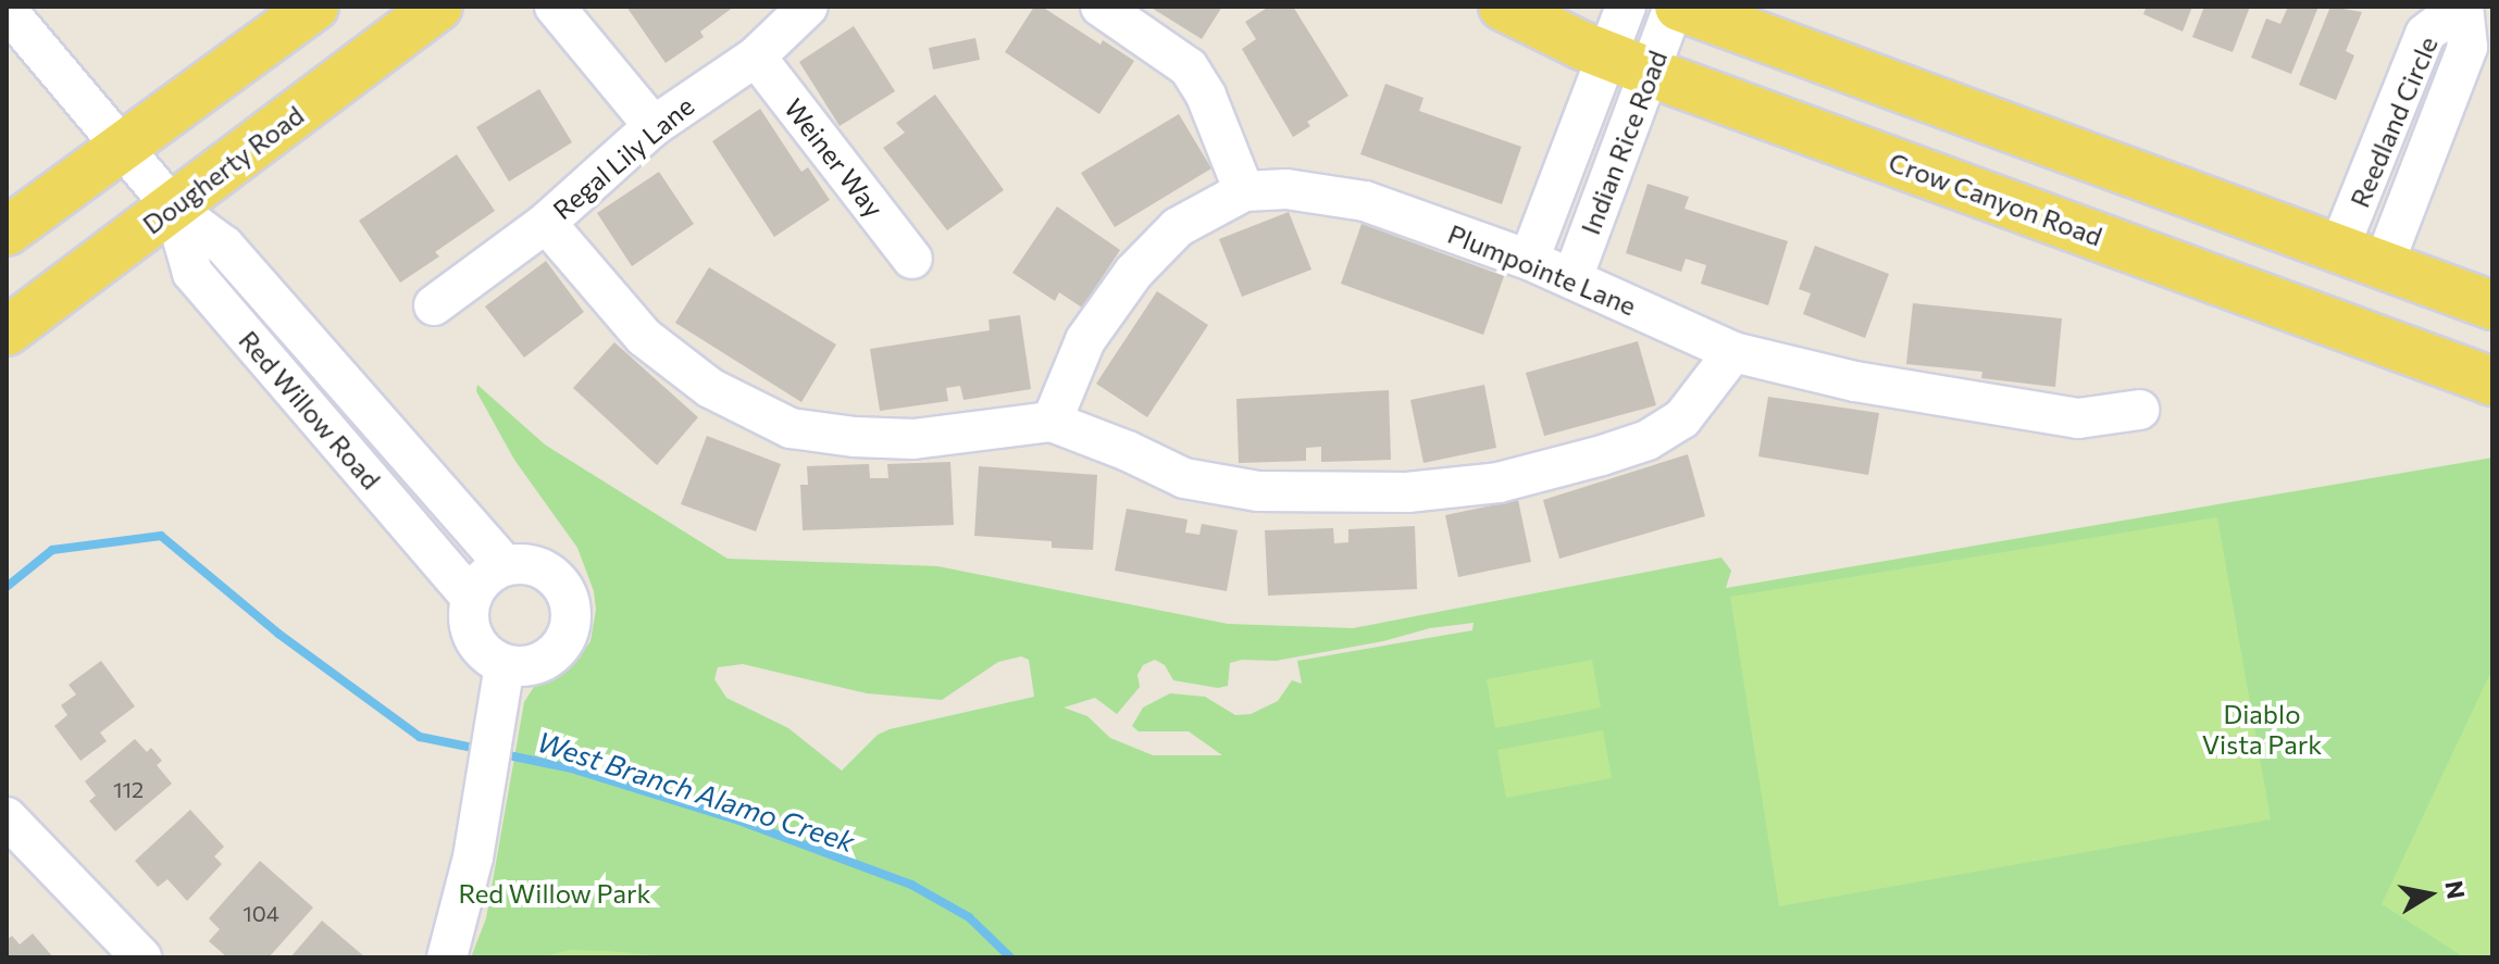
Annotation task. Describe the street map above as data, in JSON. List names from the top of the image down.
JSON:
{
  "streets": {
    "main road": ["Dougherty Road", "Crow Canyon Road"],
    "street": [
      "Reedland Circle",
      "Indian Rice Road",
      "Regal Lily Lane",
      "Weiner Way",
      "Plumpointe Lane",
      "Red Willow Road"
    ]
  },
  "crossings": [
    ["Indian Rice Road", "Crow Canyon Road"],
    ["Indian Rice Road", "Plumpointe Lane"],
    ["Regal Lily Lane", "Weiner Way"],
    ["Dougherty Road", "Red Willow Road"]
  ],
  "water": ["West Branch Alamo Creek"],
  "parks": ["Diablo Vista Park", "Red Willow Park"],
  "house_numbers": ["112", "104"],
  "north": "right"
}
